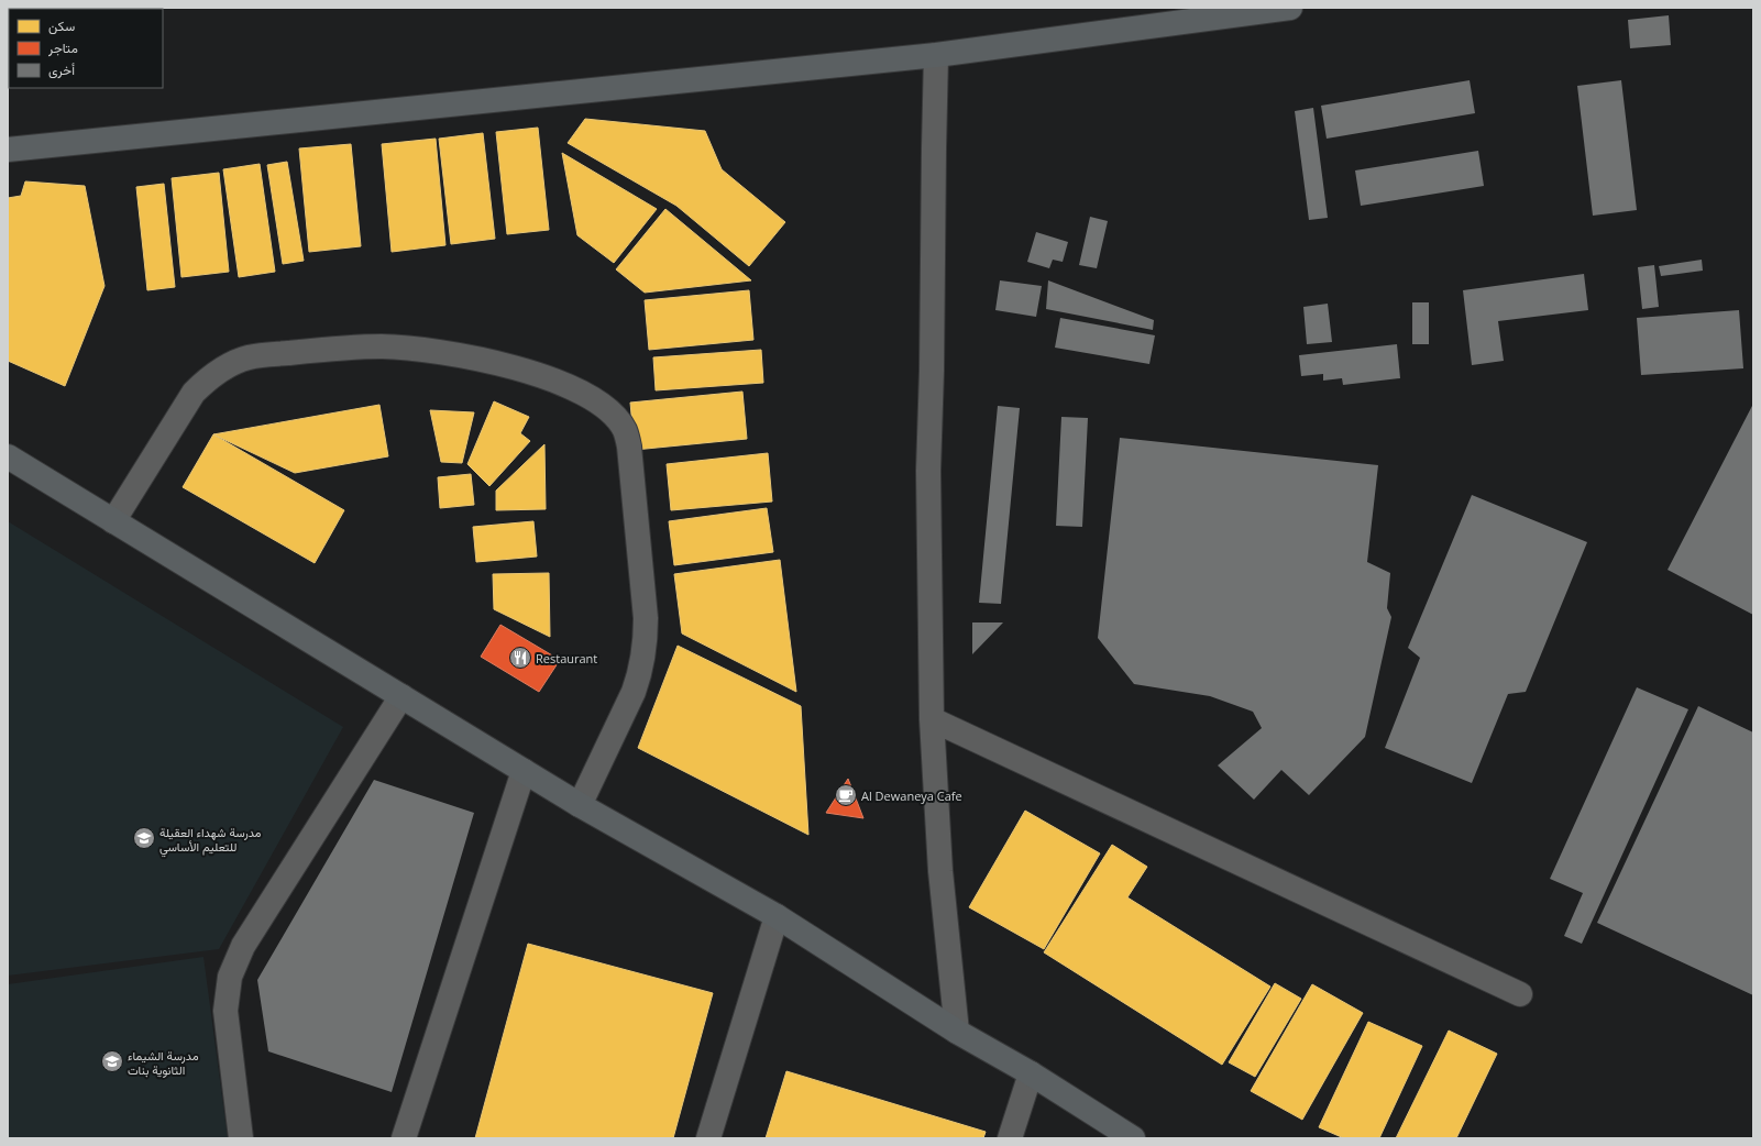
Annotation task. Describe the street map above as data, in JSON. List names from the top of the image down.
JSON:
{
  "places": {
    "restaurant": ["Restaurant"],
    "cafe": ["Al Dewaneya Cafe"],
    "school or university": ["مدرسة شهداء العقيلة للتعليم الأساسي", "مدرسة الشيماء الثانوية بنات"]
  },
  "legend": ["سكن", "متاجر", "أخرى"]
}
